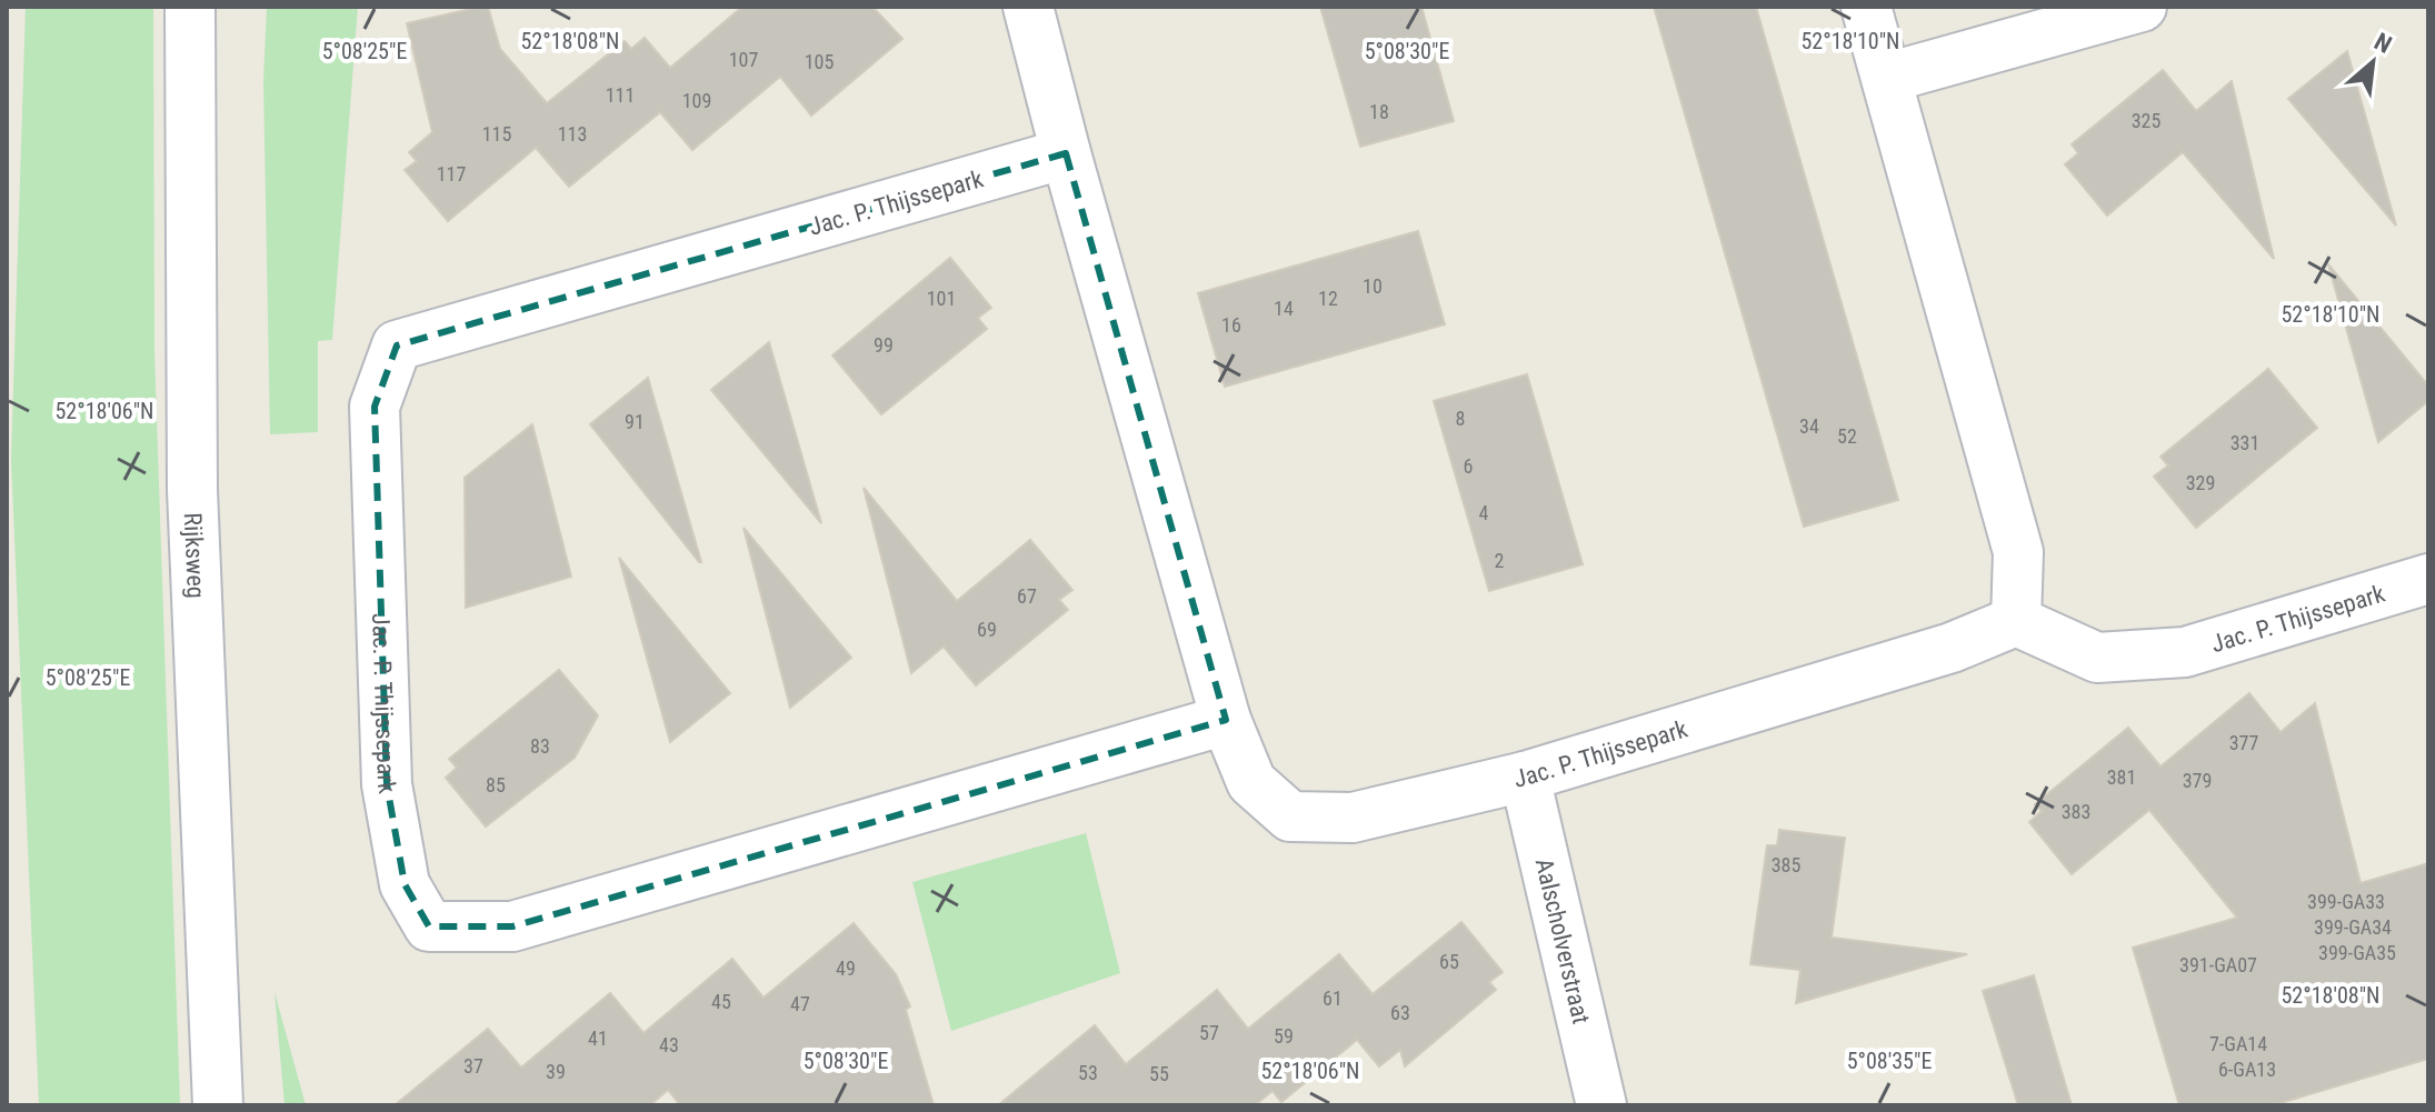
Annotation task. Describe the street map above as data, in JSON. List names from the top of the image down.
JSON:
{
  "streets": {
    "street": ["Jac. P. Thijssepark", "Rijksweg", "Aalscholverstraat"]
  },
  "crossings": [
    ["Jac. P. Thijssepark", "Aalscholverstraat"]
  ],
  "house_numbers": [
    "107",
    "105",
    "111",
    "109",
    "18",
    "325",
    "115",
    "113",
    "117",
    "10",
    "101",
    "12",
    "14",
    "16",
    "99",
    "8",
    "91",
    "34",
    "52",
    "331",
    "6",
    "329",
    "4",
    "2",
    "67",
    "69",
    "377",
    "83",
    "381",
    "379",
    "85",
    "383",
    "385",
    "399-GA33",
    "399-GA34",
    "399-GA35",
    "65",
    "391-GA07",
    "49",
    "61",
    "45",
    "47",
    "63",
    "57",
    "59",
    "41",
    "7-GA14",
    "43",
    "37",
    "6-GA13",
    "39",
    "53",
    "55"
  ],
  "north": "top right",
  "coordinates": [
    "52°18'08\"N",
    "52°18'10\"N",
    "5°08'25\"E",
    "5°08'30\"E",
    "52°18'06\"N",
    "5°08'35\"E"
  ]
}
